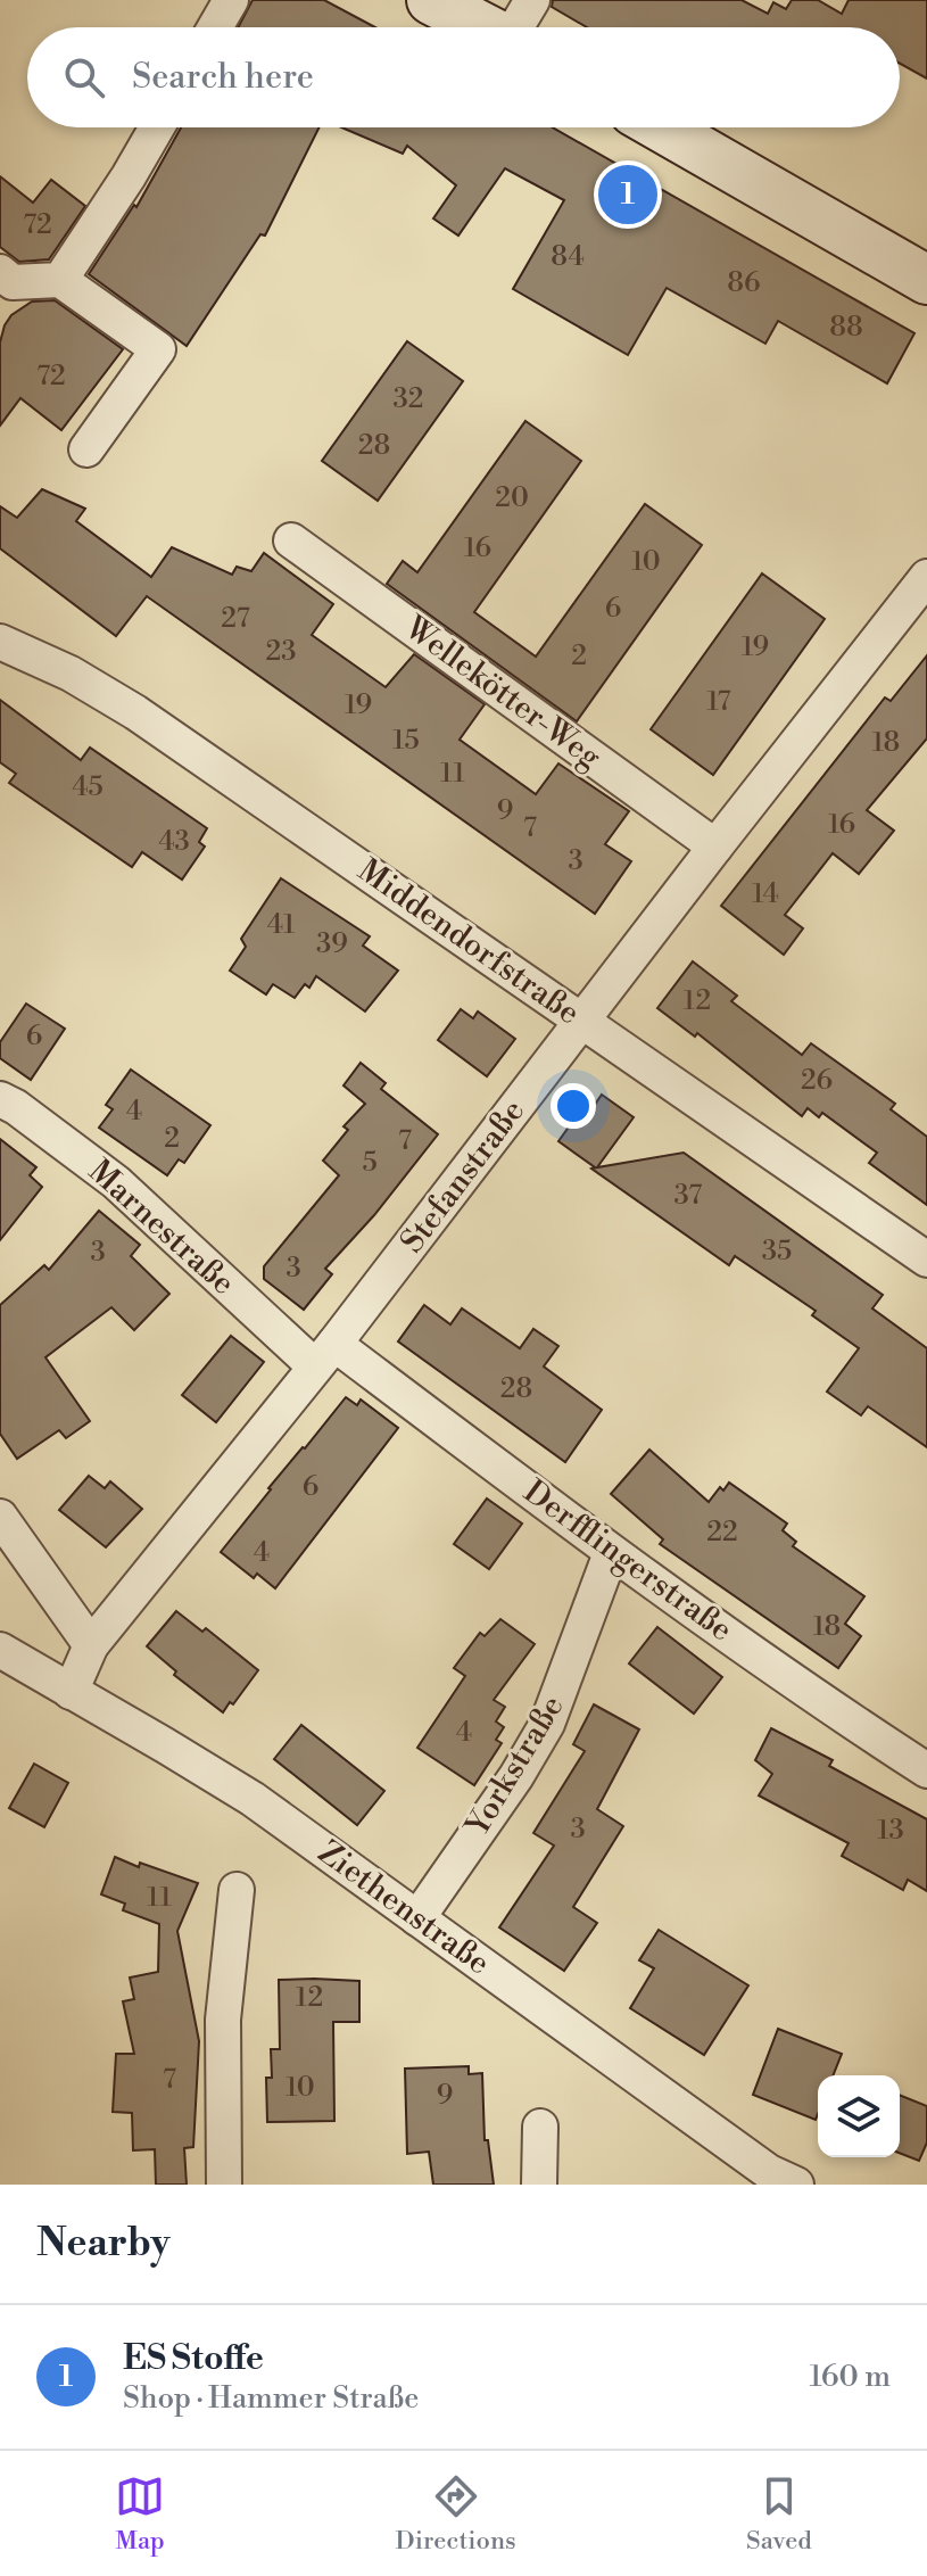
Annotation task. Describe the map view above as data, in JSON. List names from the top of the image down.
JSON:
{
  "streets": {
    "street": [
      "Wellekötter-Weg",
      "Middendorfstraße",
      "Stefanstraße",
      "Marnestraße",
      "Derfflingerstraße",
      "Yorkstraße",
      "Ziethenstraße"
    ]
  },
  "crossings": [
    ["Wellekötter-Weg", "Stefanstraße"],
    ["Middendorfstraße", "Stefanstraße"],
    ["Stefanstraße", "Marnestraße"],
    ["Stefanstraße", "Derfflingerstraße"],
    ["Stefanstraße", "Ziethenstraße"],
    ["Marnestraße", "Derfflingerstraße"],
    ["Derfflingerstraße", "Yorkstraße"],
    ["Yorkstraße", "Ziethenstraße"]
  ],
  "house_numbers": [
    "72",
    "84",
    "86",
    "88",
    "72",
    "32",
    "28",
    "20",
    "16",
    "10",
    "6",
    "27",
    "19",
    "23",
    "2",
    "17",
    "19",
    "15",
    "18",
    "11",
    "45",
    "9",
    "16",
    "7",
    "43",
    "3",
    "14",
    "41",
    "39",
    "12",
    "6",
    "26",
    "4",
    "2",
    "7",
    "5",
    "37",
    "35",
    "3",
    "3",
    "28",
    "6",
    "22",
    "4",
    "18",
    "4",
    "3",
    "13",
    "11",
    "12",
    "7",
    "10",
    "9"
  ],
  "page": {
    "search": "Search here",
    "pins": "1",
    "heading": "Nearby",
    "list": [
      {
        "mark": "1",
        "name": "ES Stoffe",
        "note": "Shop · Hammer Straße",
        "value": "160 m"
      }
    ],
    "nav": ["Map", "Directions", "Saved"]
  }
}
